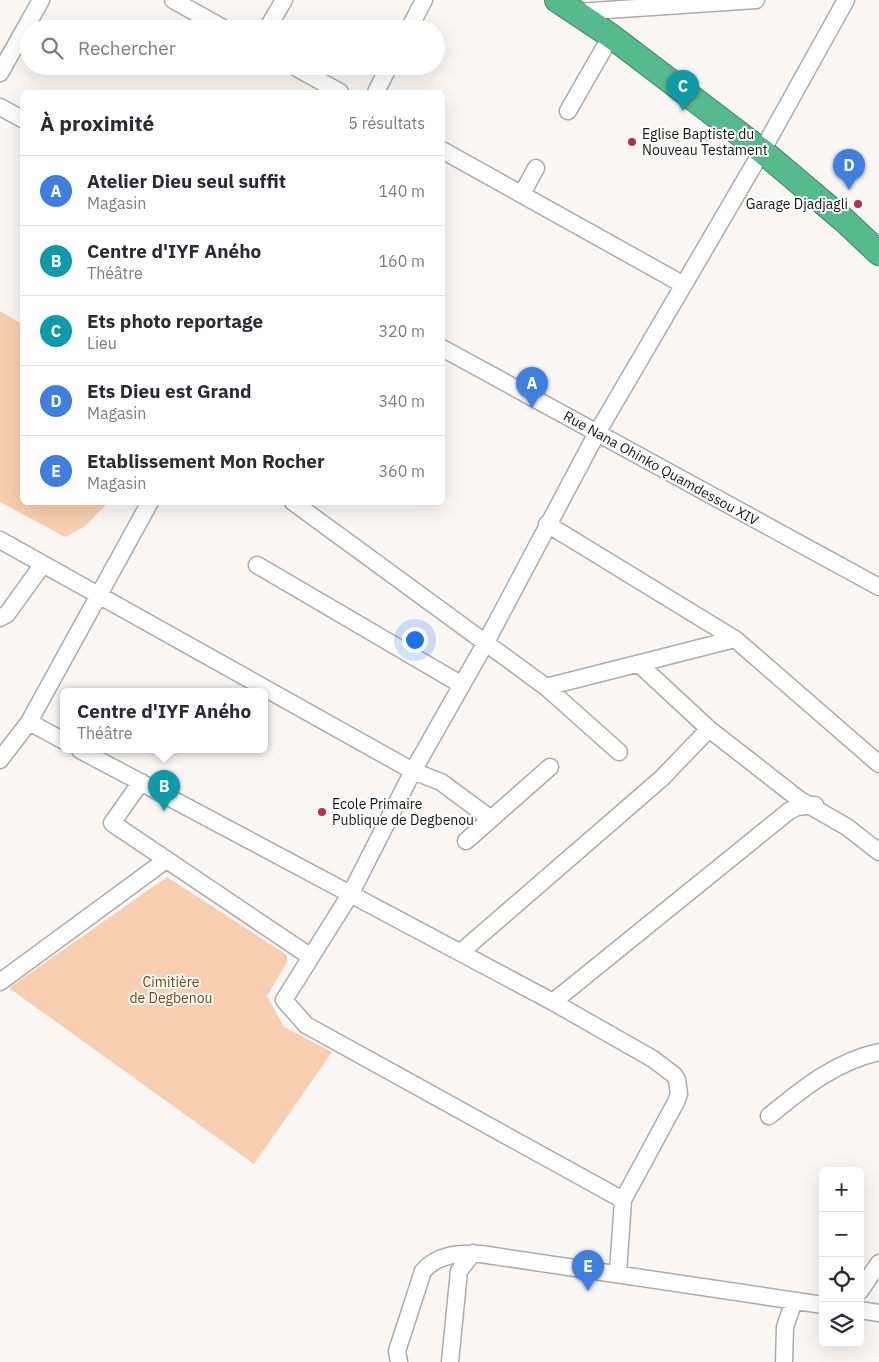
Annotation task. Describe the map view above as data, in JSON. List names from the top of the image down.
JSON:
{
  "streets": {
    "street": ["Rue Nana Ohinko Quamdessou XIV"]
  },
  "parks": ["Cimitière de Degbenou"],
  "places": ["Eglise Baptiste du Nouveau Testament", "Garage Djadjagli", "Ecole Primaire Publique de Degbenou"],
  "page": {
    "search": "Rechercher",
    "pins": [
      "C",
      "D",
      "A",
      "B",
      "E"
    ],
    "heading": ["À proximité", "5 résultats"],
    "list": [
      {
        "mark": "A",
        "name": "Atelier Dieu seul suffit",
        "note": "Magasin",
        "value": "140 m"
      },
      {
        "mark": "B",
        "name": "Centre d'IYF Aného",
        "note": "Théâtre",
        "value": "160 m"
      },
      {
        "mark": "C",
        "name": "Ets photo reportage",
        "note": "Lieu",
        "value": "320 m"
      },
      {
        "mark": "D",
        "name": "Ets Dieu est Grand",
        "note": "Magasin",
        "value": "340 m"
      },
      {
        "mark": "E",
        "name": "Etablissement Mon Rocher",
        "note": "Magasin",
        "value": "360 m"
      }
    ],
    "popup": ["Centre d'IYF Aného", "Théâtre"],
    "map_buttons": ["+", "−"]
  }
}
